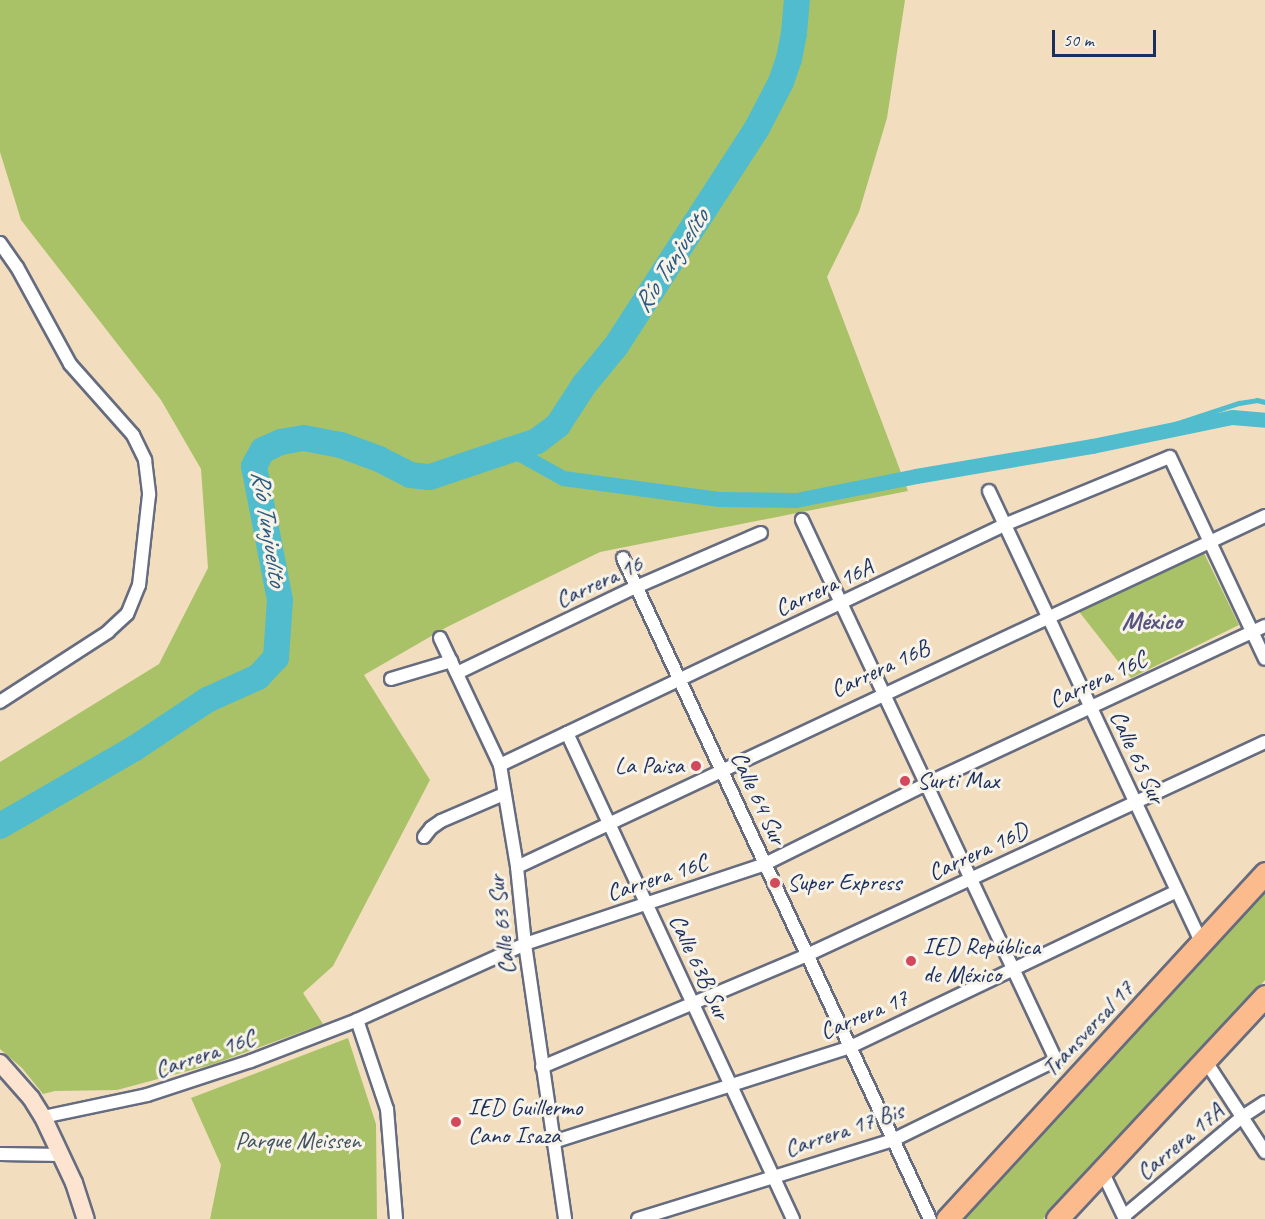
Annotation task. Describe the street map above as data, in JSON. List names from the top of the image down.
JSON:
{
  "streets": {
    "highway": ["Transversal 17"],
    "street": [
      "Carrera 16",
      "Carrera 16A",
      "Carrera 16B",
      "Carrera 16C",
      "Calle 65 Sur",
      "Calle 64 Sur",
      "Carrera 16D",
      "Calle 63 Sur",
      "Calle 63B Sur",
      "Carrera 17",
      "Carrera 17 Bis",
      "Carrera 17A"
    ]
  },
  "crossings": [
    ["Carrera 16", "Calle 64 Sur"],
    ["Carrera 16", "Calle 63 Sur"],
    ["Carrera 16A", "Carrera 16B"],
    ["Carrera 16A", "Calle 65 Sur"],
    ["Carrera 16A", "Calle 64 Sur"],
    ["Carrera 16A", "Calle 63 Sur"],
    ["Carrera 16A", "Calle 63B Sur"],
    ["Carrera 16B", "Calle 65 Sur"],
    ["Carrera 16B", "Calle 64 Sur"],
    ["Carrera 16B", "Calle 63 Sur"],
    ["Carrera 16B", "Calle 63B Sur"],
    ["Carrera 16C", "Calle 65 Sur"],
    ["Carrera 16C", "Calle 64 Sur"],
    ["Carrera 16C", "Calle 63 Sur"],
    ["Carrera 16C", "Calle 63B Sur"],
    ["Calle 65 Sur", "Carrera 16D"],
    ["Calle 65 Sur", "Carrera 17"],
    ["Calle 65 Sur", "Transversal 17"],
    ["Calle 64 Sur", "Carrera 16D"],
    ["Calle 64 Sur", "Carrera 17"],
    ["Calle 64 Sur", "Carrera 17 Bis"],
    ["Carrera 16D", "Calle 63 Sur"],
    ["Carrera 16D", "Calle 63B Sur"],
    ["Calle 63 Sur", "Carrera 17"],
    ["Calle 63B Sur", "Carrera 17"],
    ["Calle 63B Sur", "Carrera 17 Bis"],
    ["Carrera 17", "Carrera 17 Bis"]
  ],
  "districts": ["México"],
  "water": ["Río Tunjuelito"],
  "parks": ["Parque Meissen"],
  "places": [
    "La Paisa",
    "Surti Max",
    "Super Express",
    "IED República de México",
    "IED Guillermo Cano Isaza"
  ],
  "scale_bar": "50 m"
}
